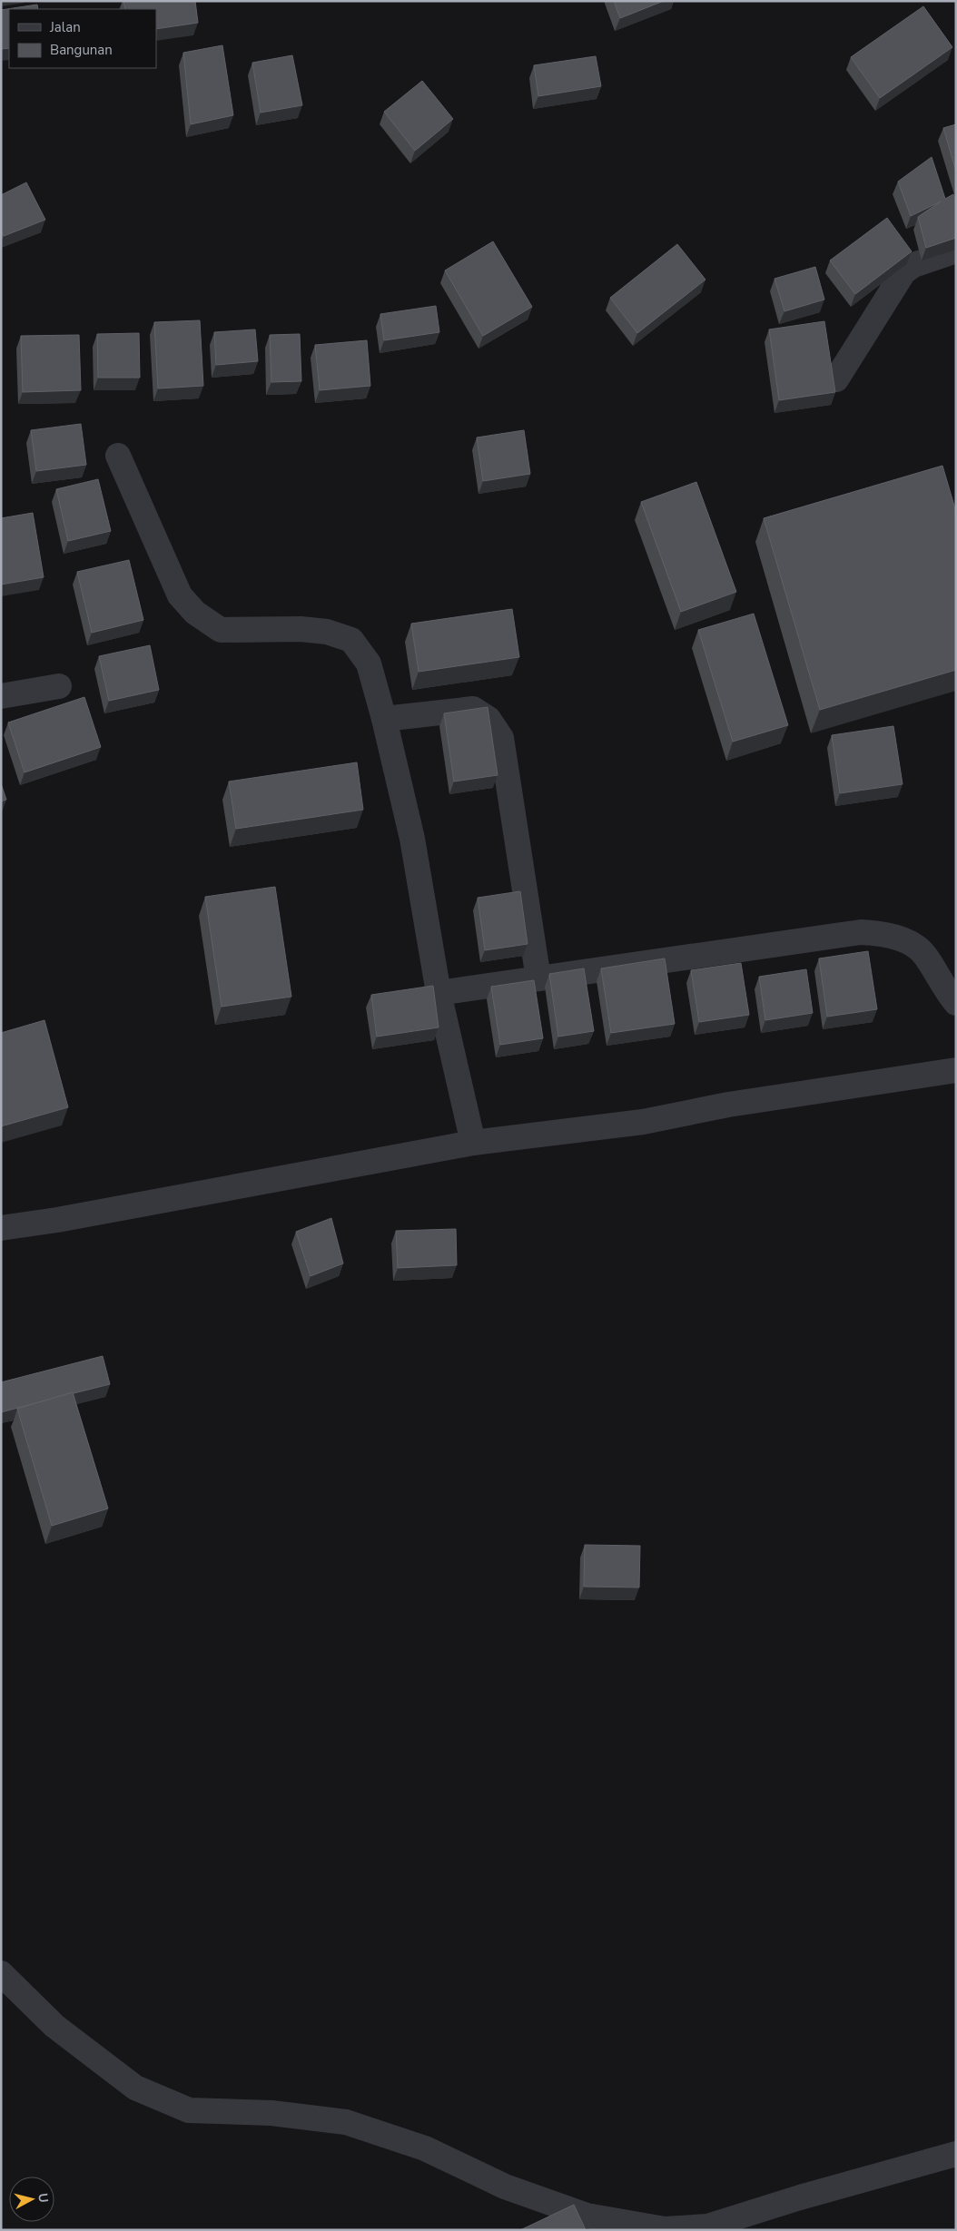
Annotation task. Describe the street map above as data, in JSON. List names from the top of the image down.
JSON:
{
  "legend": ["Jalan", "Bangunan"],
  "north": "right"
}
